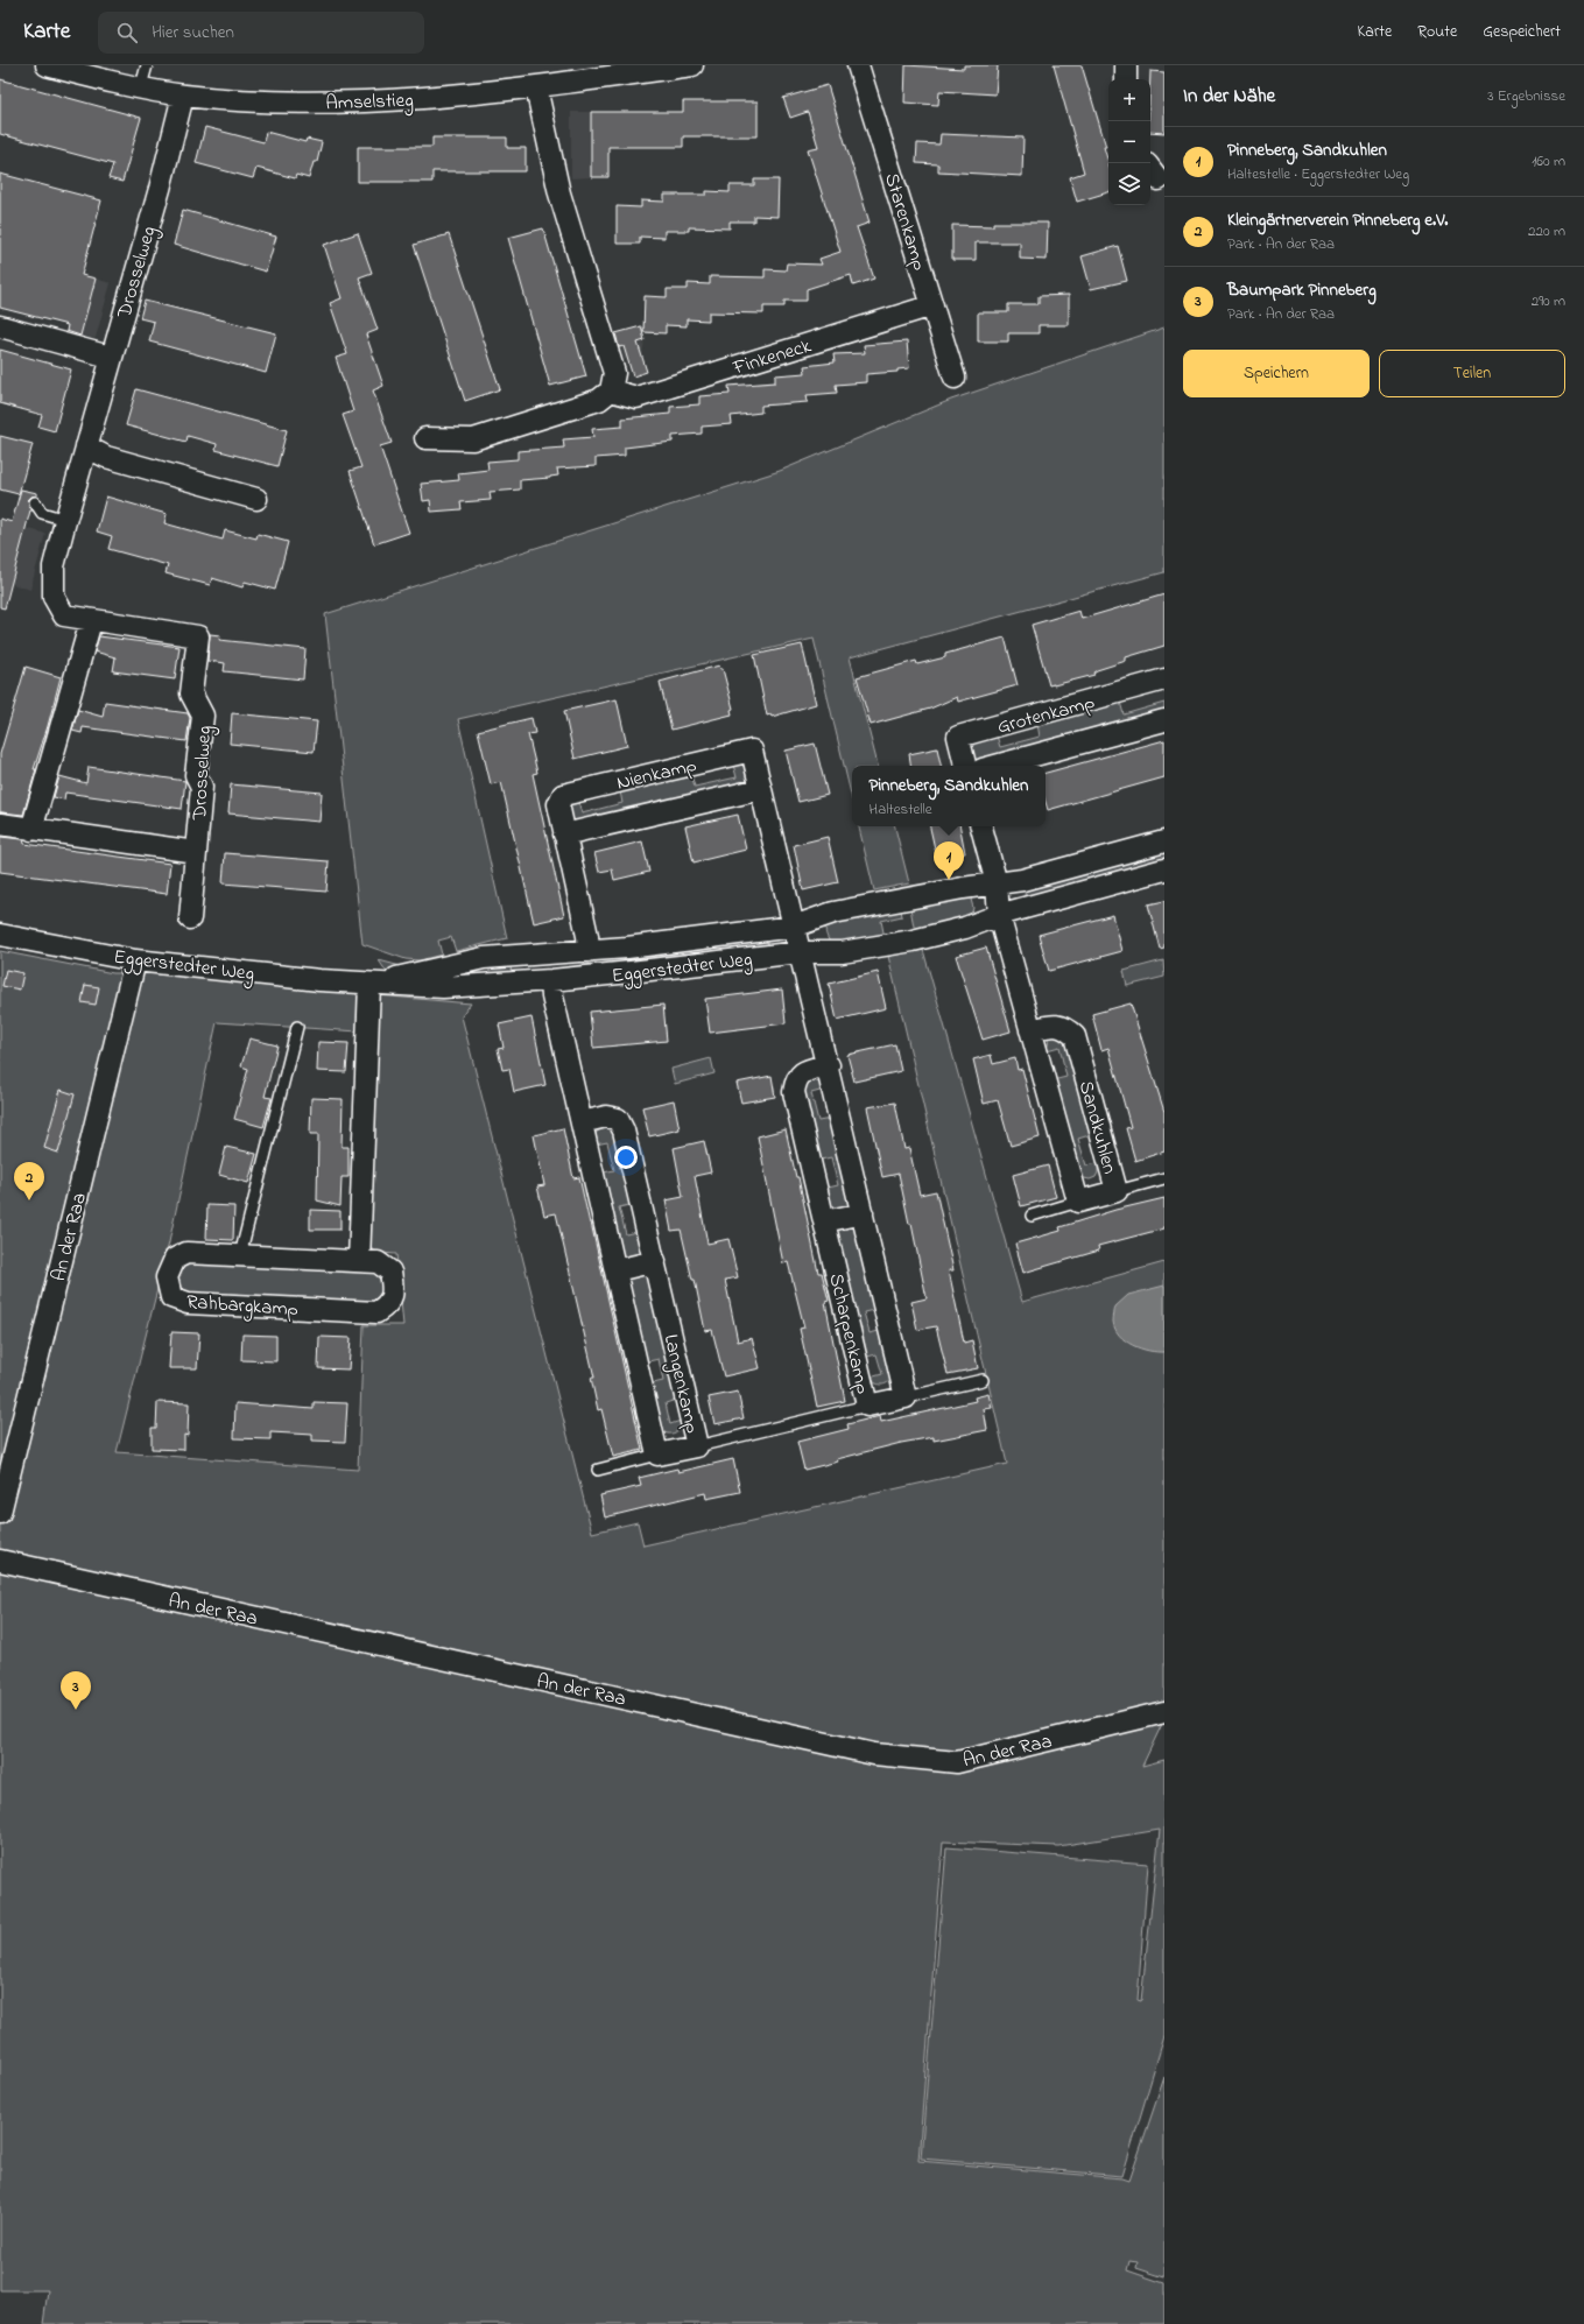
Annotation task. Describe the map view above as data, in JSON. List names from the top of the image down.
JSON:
{
  "streets": {
    "street": [
      "Amselstieg",
      "Starenkamp",
      "Drosselweg",
      "Finkeneck",
      "Grotenkamp",
      "Nienkamp",
      "Eggerstedter Weg",
      "Sandkuhlen",
      "An der Raa",
      "Rahbargkamp",
      "Scharpenkamp",
      "Langenkamp"
    ]
  },
  "crossings": [
    ["Amselstieg", "Drosselweg"],
    ["Starenkamp", "Finkeneck"],
    ["Nienkamp", "Eggerstedter Weg"],
    ["Eggerstedter Weg", "Sandkuhlen"],
    ["Eggerstedter Weg", "An der Raa"],
    ["Eggerstedter Weg", "Scharpenkamp"],
    ["Eggerstedter Weg", "Langenkamp"]
  ],
  "page": {
    "header": "Karte",
    "search": "Hier suchen",
    "nav": ["Karte", "Route", "Gespeichert"],
    "heading": ["In der Nähe", "3 Ergebnisse"],
    "map_buttons": ["+", "−"],
    "list": [
      {
        "mark": "1",
        "name": "Pinneberg, Sandkuhlen",
        "note": "Haltestelle · Eggerstedter Weg",
        "value": "160 m"
      },
      {
        "mark": "2",
        "name": "Kleingärtnerverein Pinneberg e.V.",
        "note": "Park · An der Raa",
        "value": "220 m"
      },
      {
        "mark": "3",
        "name": "Baumpark Pinneberg",
        "note": "Park · An der Raa",
        "value": "290 m"
      }
    ],
    "buttons": ["Speichern", "Teilen"],
    "popup": ["Pinneberg, Sandkuhlen", "Haltestelle"],
    "pins": ["1", "2", "3"]
  }
}
